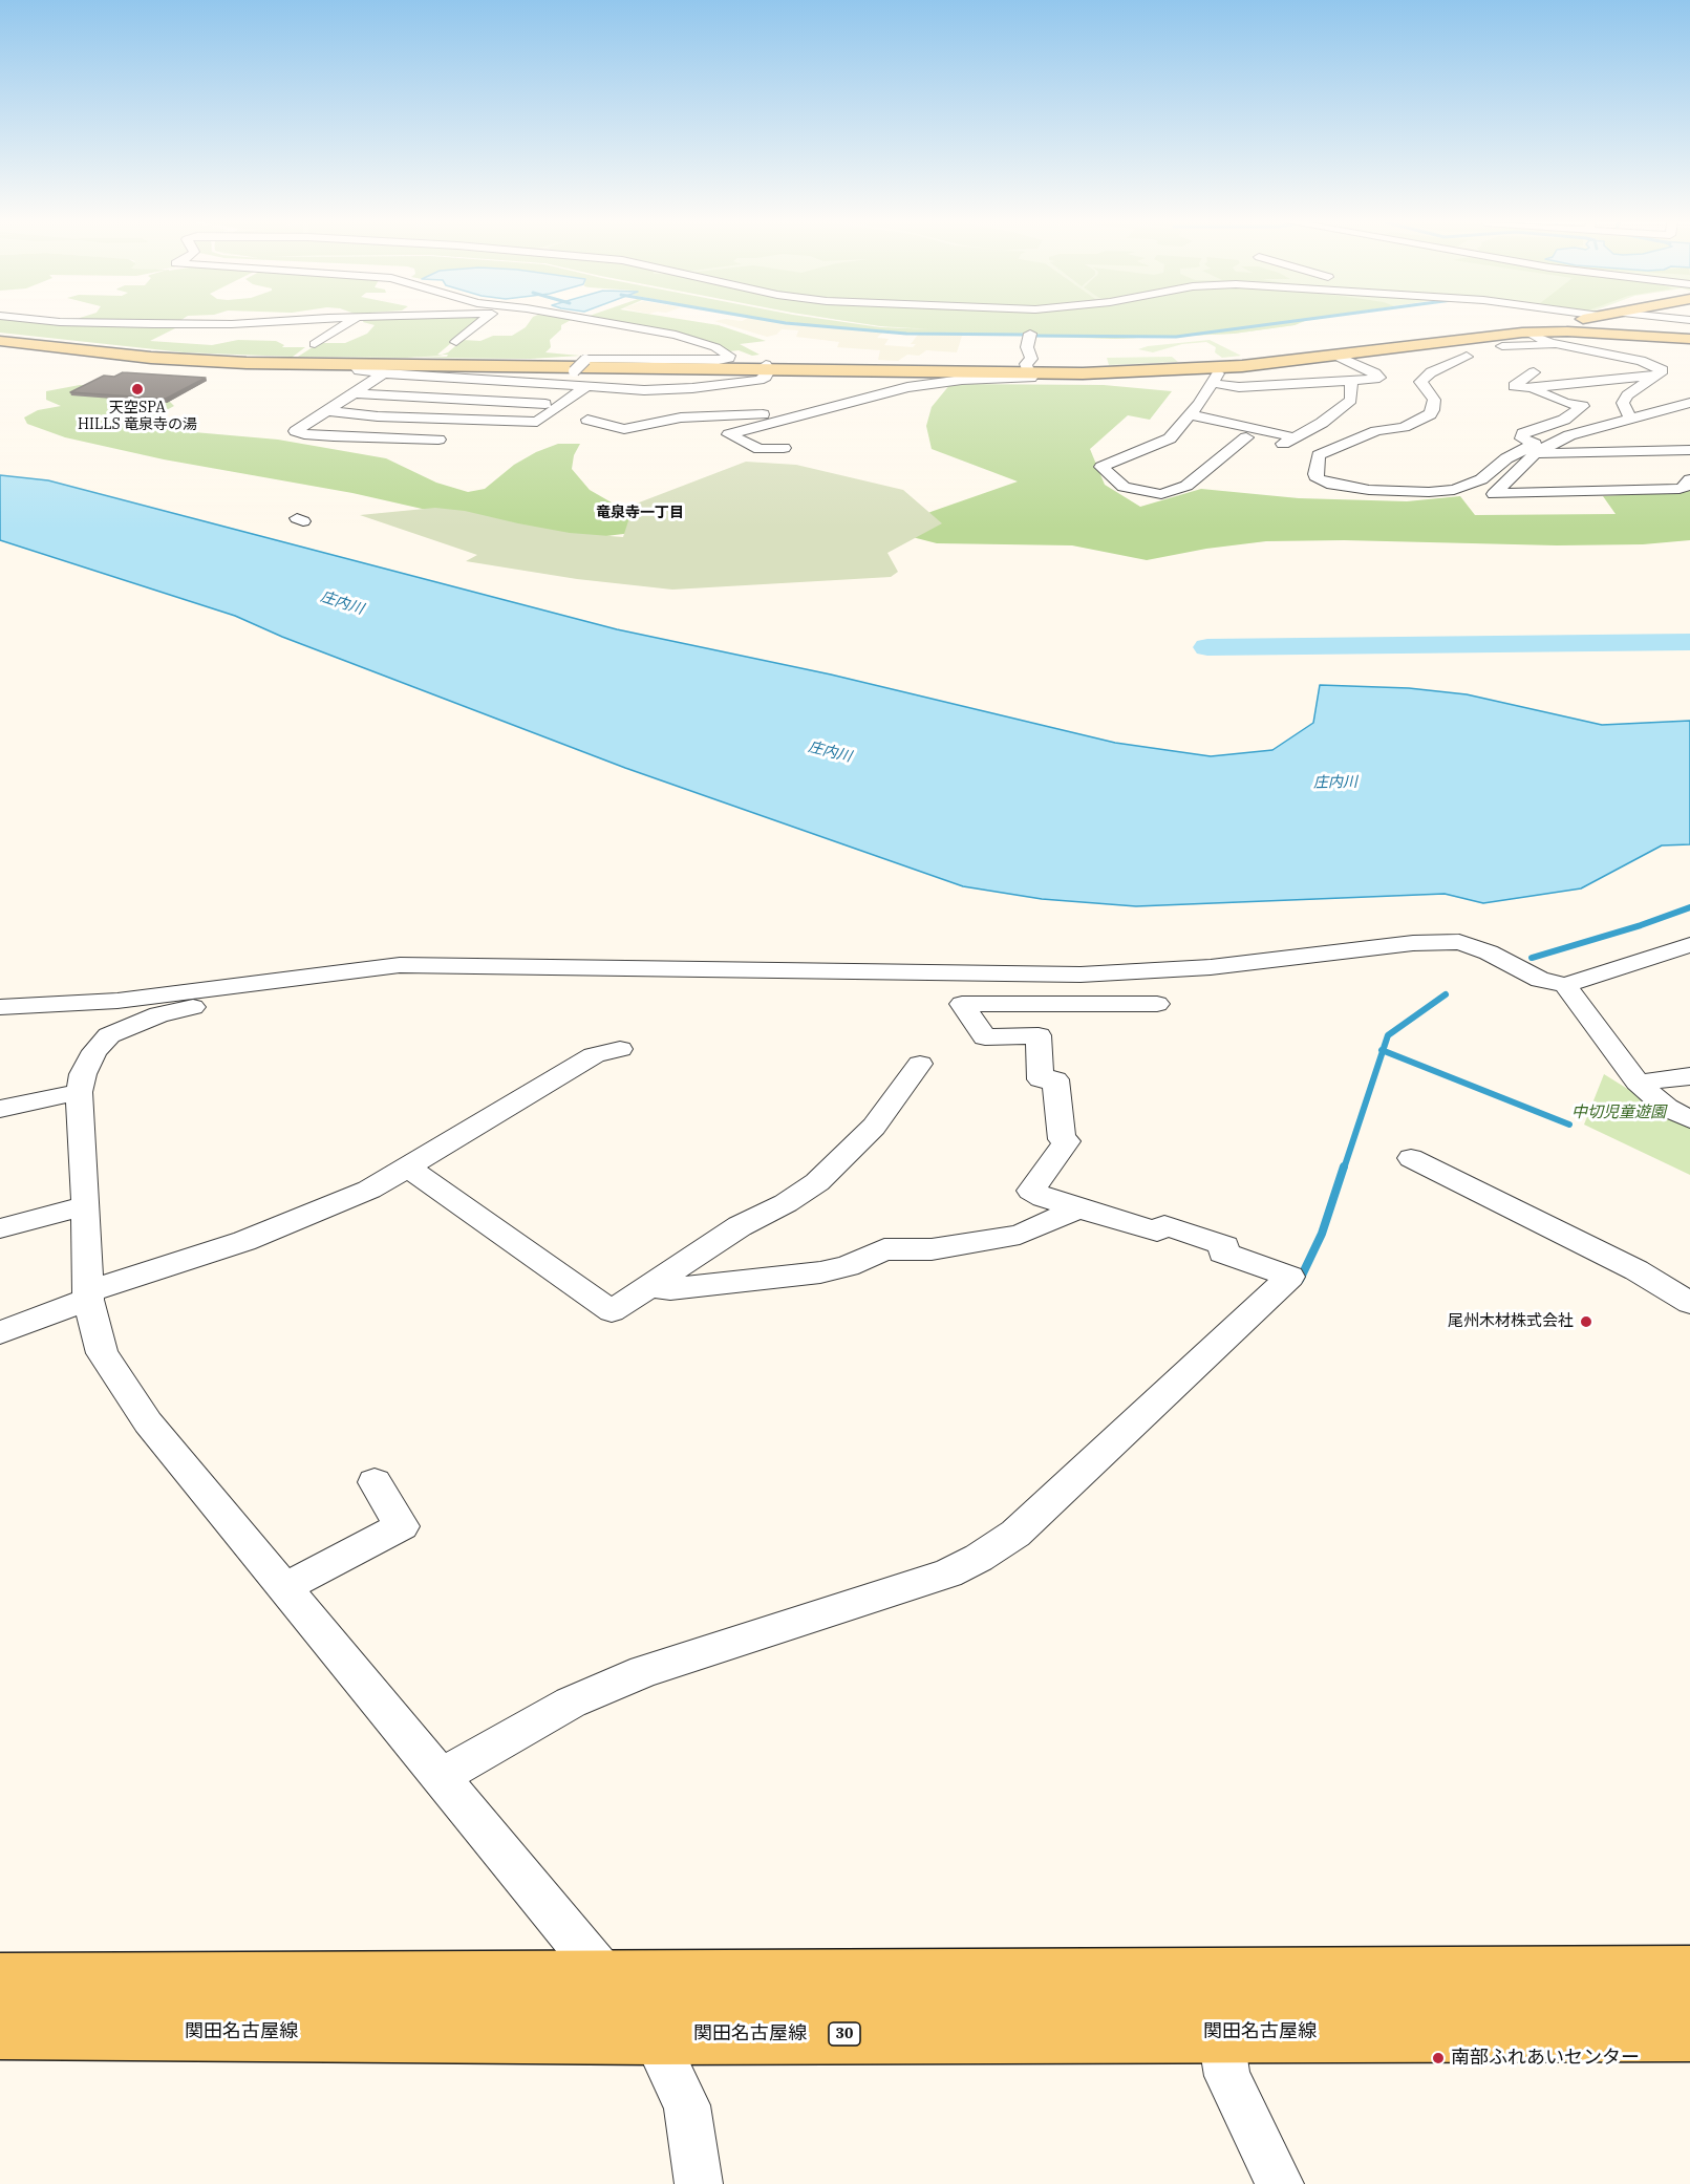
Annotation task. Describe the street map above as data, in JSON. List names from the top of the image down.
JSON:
{
  "streets": {
    "main road": ["関田名古屋線", "30"]
  },
  "districts": ["竜泉寺一丁目"],
  "water": ["庄内川"],
  "parks": ["中切児童遊園"],
  "places": ["天空SPA HILLS 竜泉寺の湯", "尾州木材株式会社", "南部ふれあいセンター"]
}
